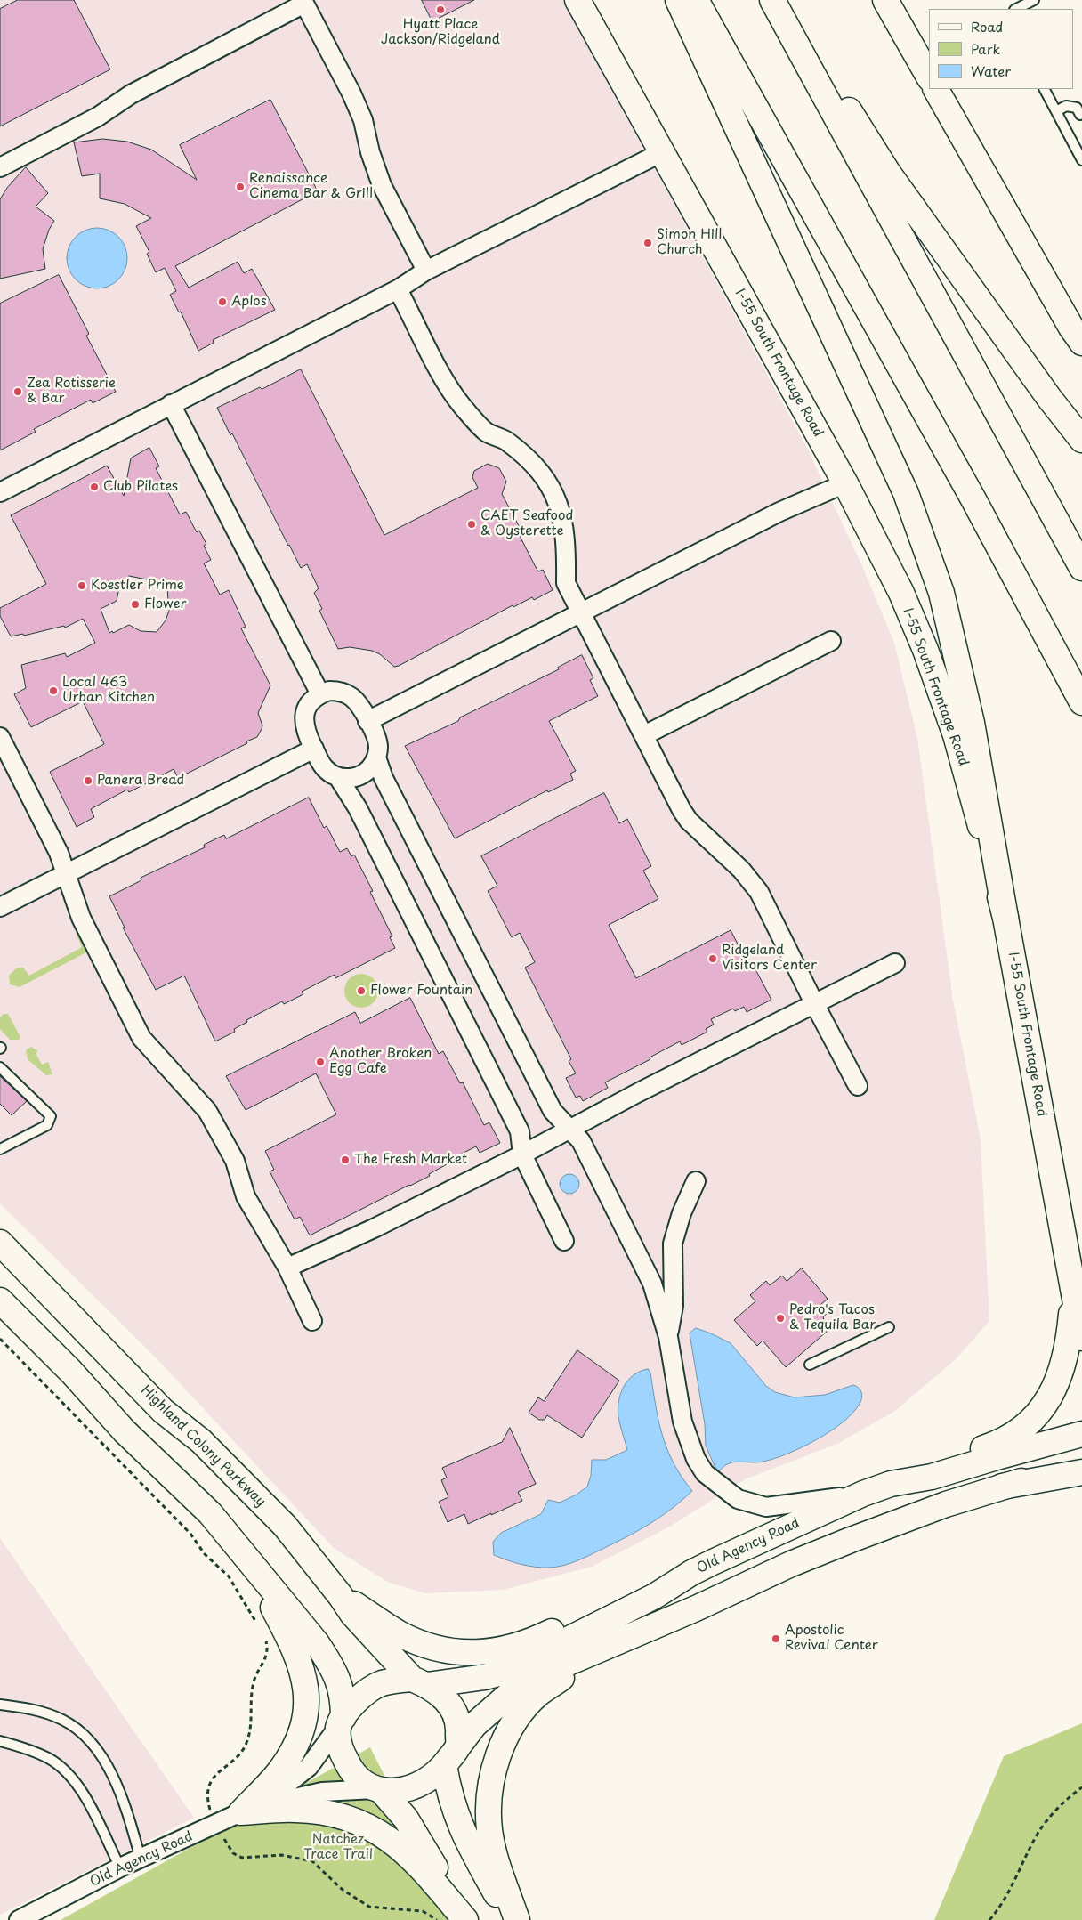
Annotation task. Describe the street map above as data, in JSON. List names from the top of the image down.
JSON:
{
  "streets": {
    "main road": ["I-55 South Frontage Road", "Highland Colony Parkway", "Old Agency Road"]
  },
  "crossings": [
    ["Highland Colony Parkway", "Old Agency Road"]
  ],
  "parks": ["Natchez Trace Trail"],
  "places": [
    "Hyatt Place Jackson/Ridgeland",
    "Renaissance Cinema Bar & Grill",
    "Simon Hill Church",
    "Aplos",
    "Zea Rotisserie & Bar",
    "Club Pilates",
    "CAET Seafood & Oysterette",
    "Koestler Prime",
    "Flower",
    "Local 463 Urban Kitchen",
    "Panera Bread",
    "Ridgeland Visitors Center",
    "Flower Fountain",
    "Another Broken Egg Cafe",
    "The Fresh Market",
    "Pedro's Tacos & Tequila Bar",
    "Apostolic Revival Center"
  ],
  "legend": ["Road", "Park", "Water"]
}
